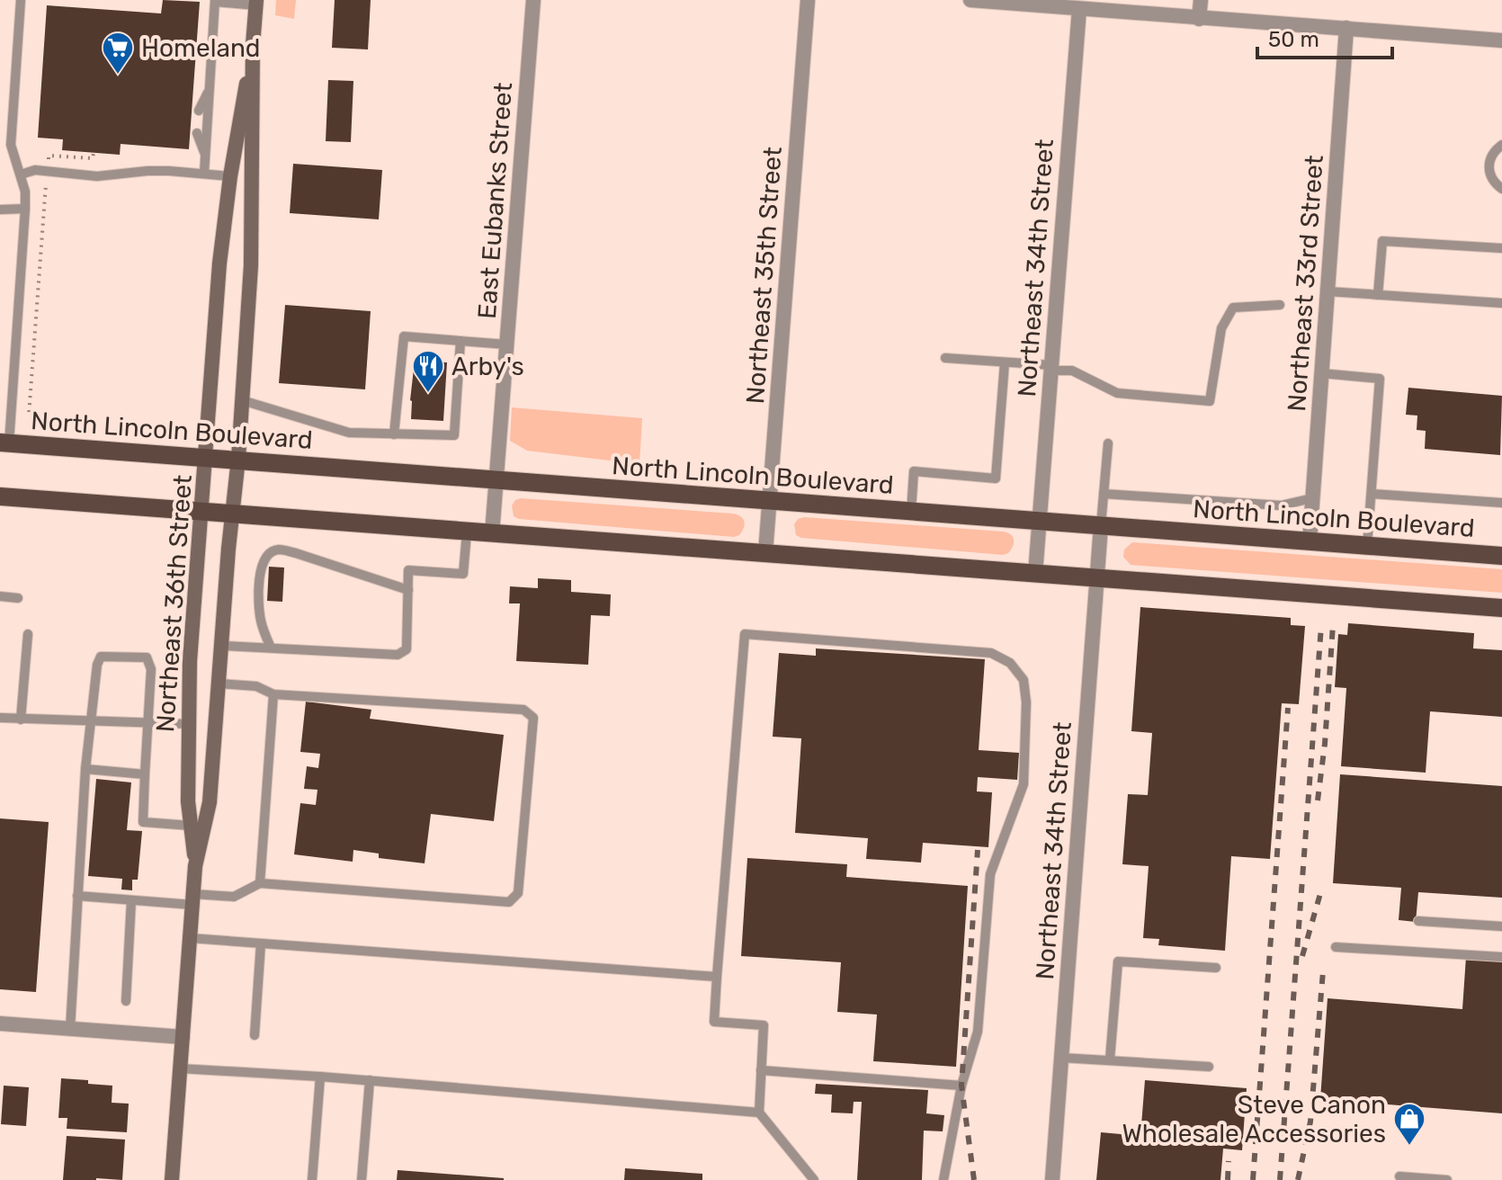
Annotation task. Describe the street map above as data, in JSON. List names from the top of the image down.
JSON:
{
  "streets": {
    "main road": ["North Lincoln Boulevard", "Northeast 36th Street"],
    "street": [
      "East Eubanks Street",
      "Northeast 34th Street",
      "Northeast 35th Street",
      "Northeast 33rd Street"
    ]
  },
  "crossings": [
    ["East Eubanks Street", "North Lincoln Boulevard"],
    ["Northeast 34th Street", "North Lincoln Boulevard"],
    ["Northeast 35th Street", "North Lincoln Boulevard"],
    ["Northeast 33rd Street", "North Lincoln Boulevard"],
    ["North Lincoln Boulevard", "Northeast 36th Street"]
  ],
  "places": {
    "supermarket": ["Homeland"],
    "restaurant": ["Arby's"],
    "shop": ["Steve Canon Wholesale Accessories"]
  },
  "scale_bar": "50 m"
}
